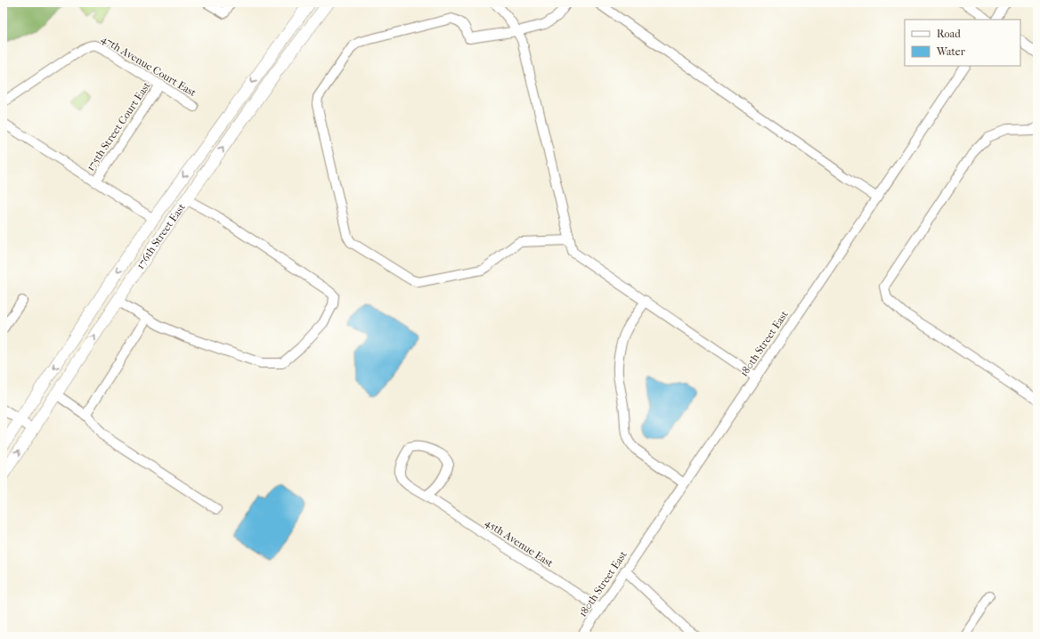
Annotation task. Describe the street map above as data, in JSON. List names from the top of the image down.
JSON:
{
  "streets": {
    "main road": ["176th Street East"],
    "street": [
      "47th Avenue Court East",
      "175th Street Court East",
      "180th Street East",
      "45th Avenue East"
    ]
  },
  "crossings": [
    ["47th Avenue Court East", "175th Street Court East"],
    ["180th Street East", "45th Avenue East"]
  ],
  "legend": ["Road", "Water"]
}
